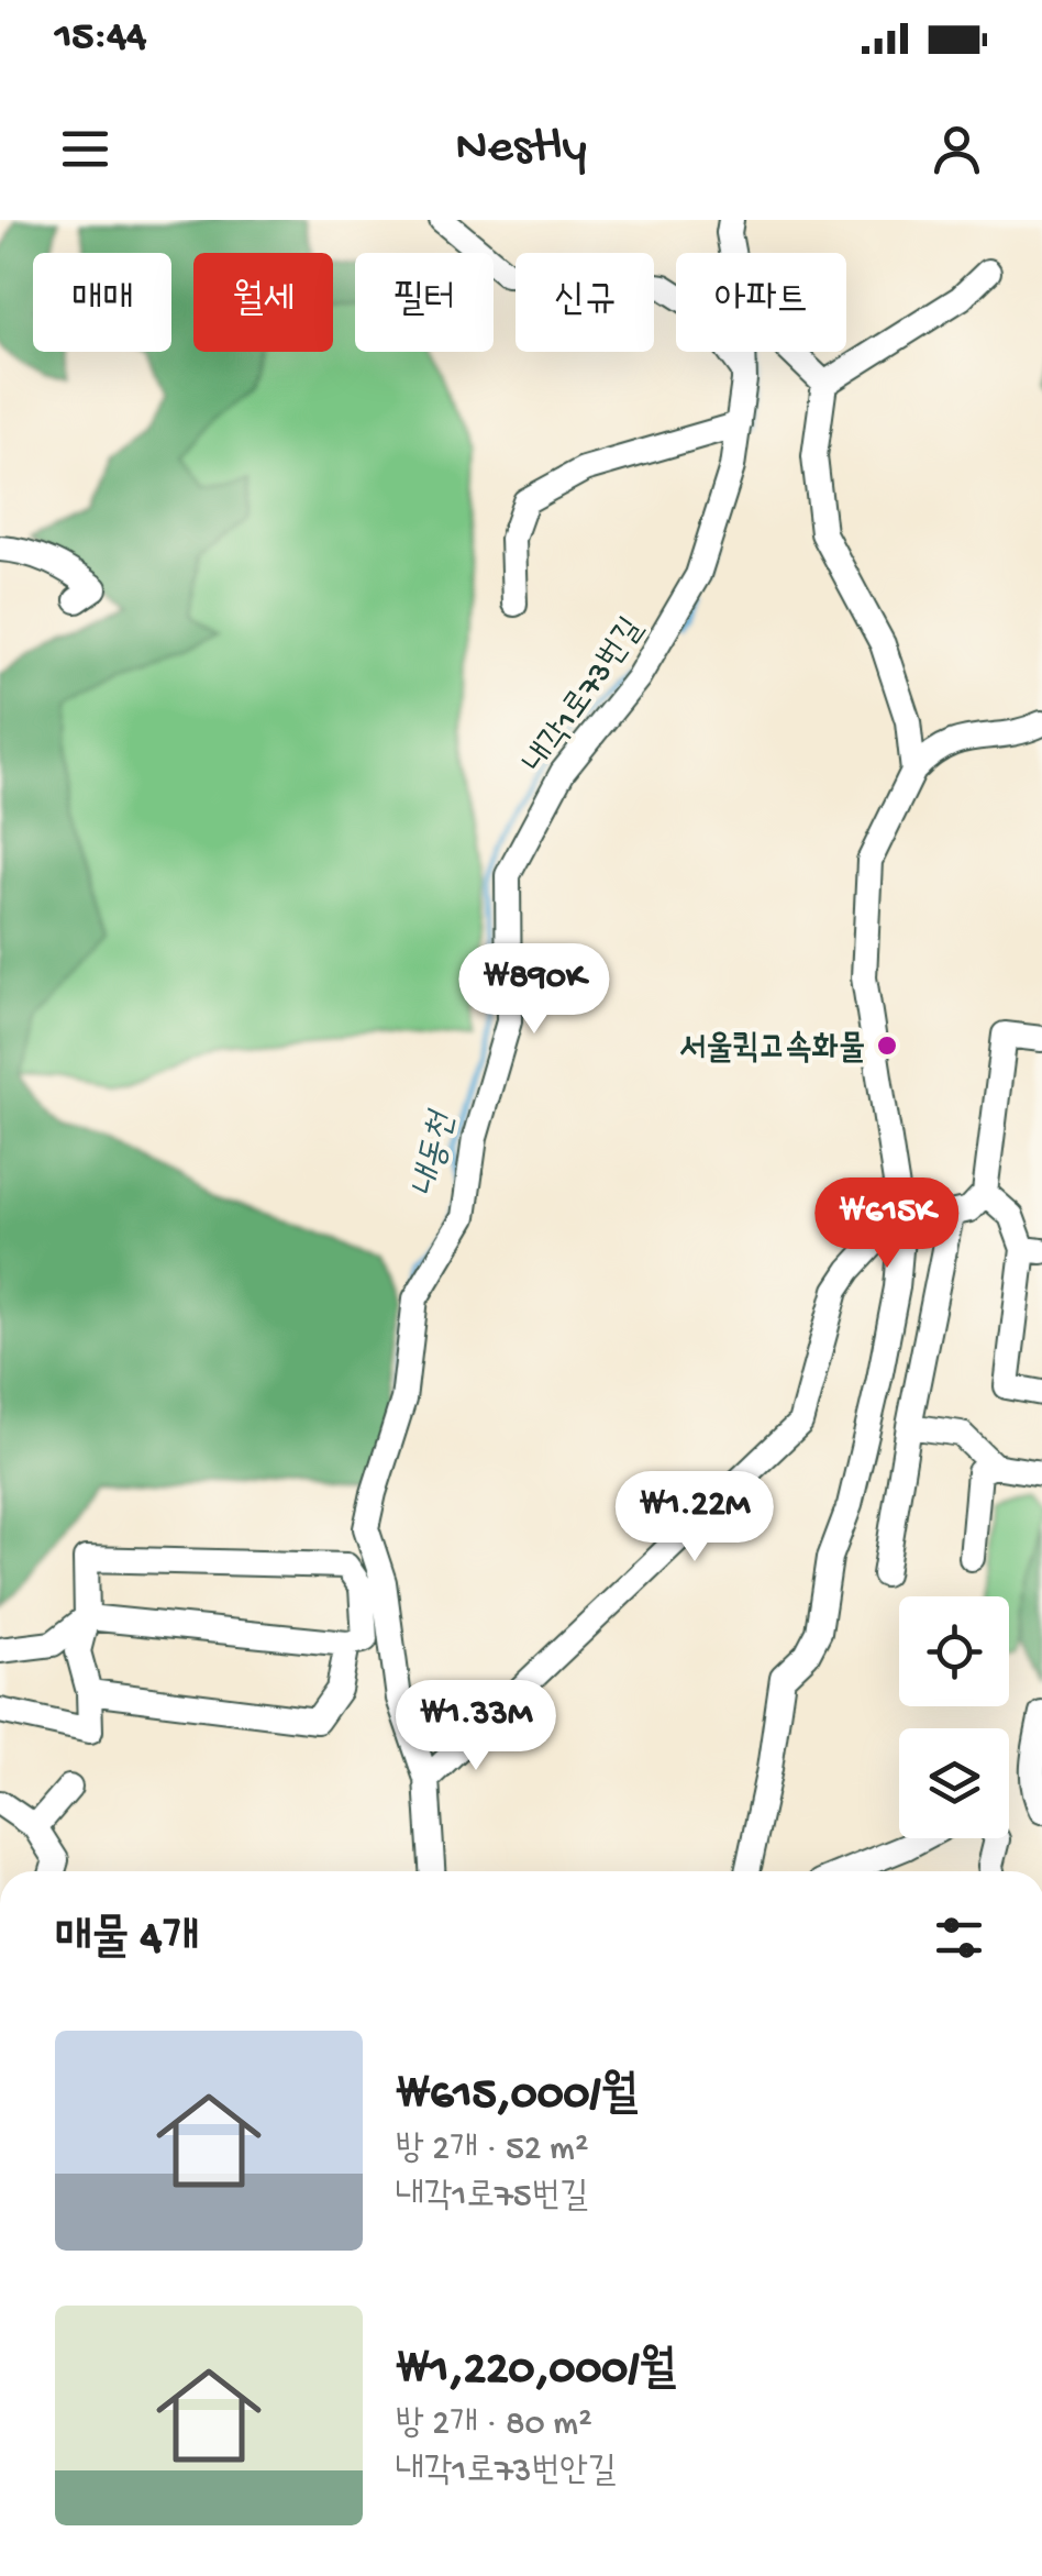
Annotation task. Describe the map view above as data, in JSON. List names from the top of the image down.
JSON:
{
  "streets": {
    "street": ["내각1로73번길"]
  },
  "water": ["내동천"],
  "places": ["서울퀵고속화물"],
  "page": {
    "status": "15:44",
    "header": "Nestly",
    "chip": [
      "매매",
      "월세",
      "필터",
      "신규",
      "아파트"
    ],
    "price": [
      "₩890K",
      "₩615K",
      "₩1.22M",
      "₩1.33M"
    ],
    "heading": "매물 4개",
    "list": [
      {
        "name": "₩615,000/월",
        "note": "방 2개 · 52 m² · 내각1로75번길"
      },
      {
        "name": "₩1,220,000/월",
        "note": "방 2개 · 80 m² · 내각1로73번안길"
      }
    ]
  }
}
